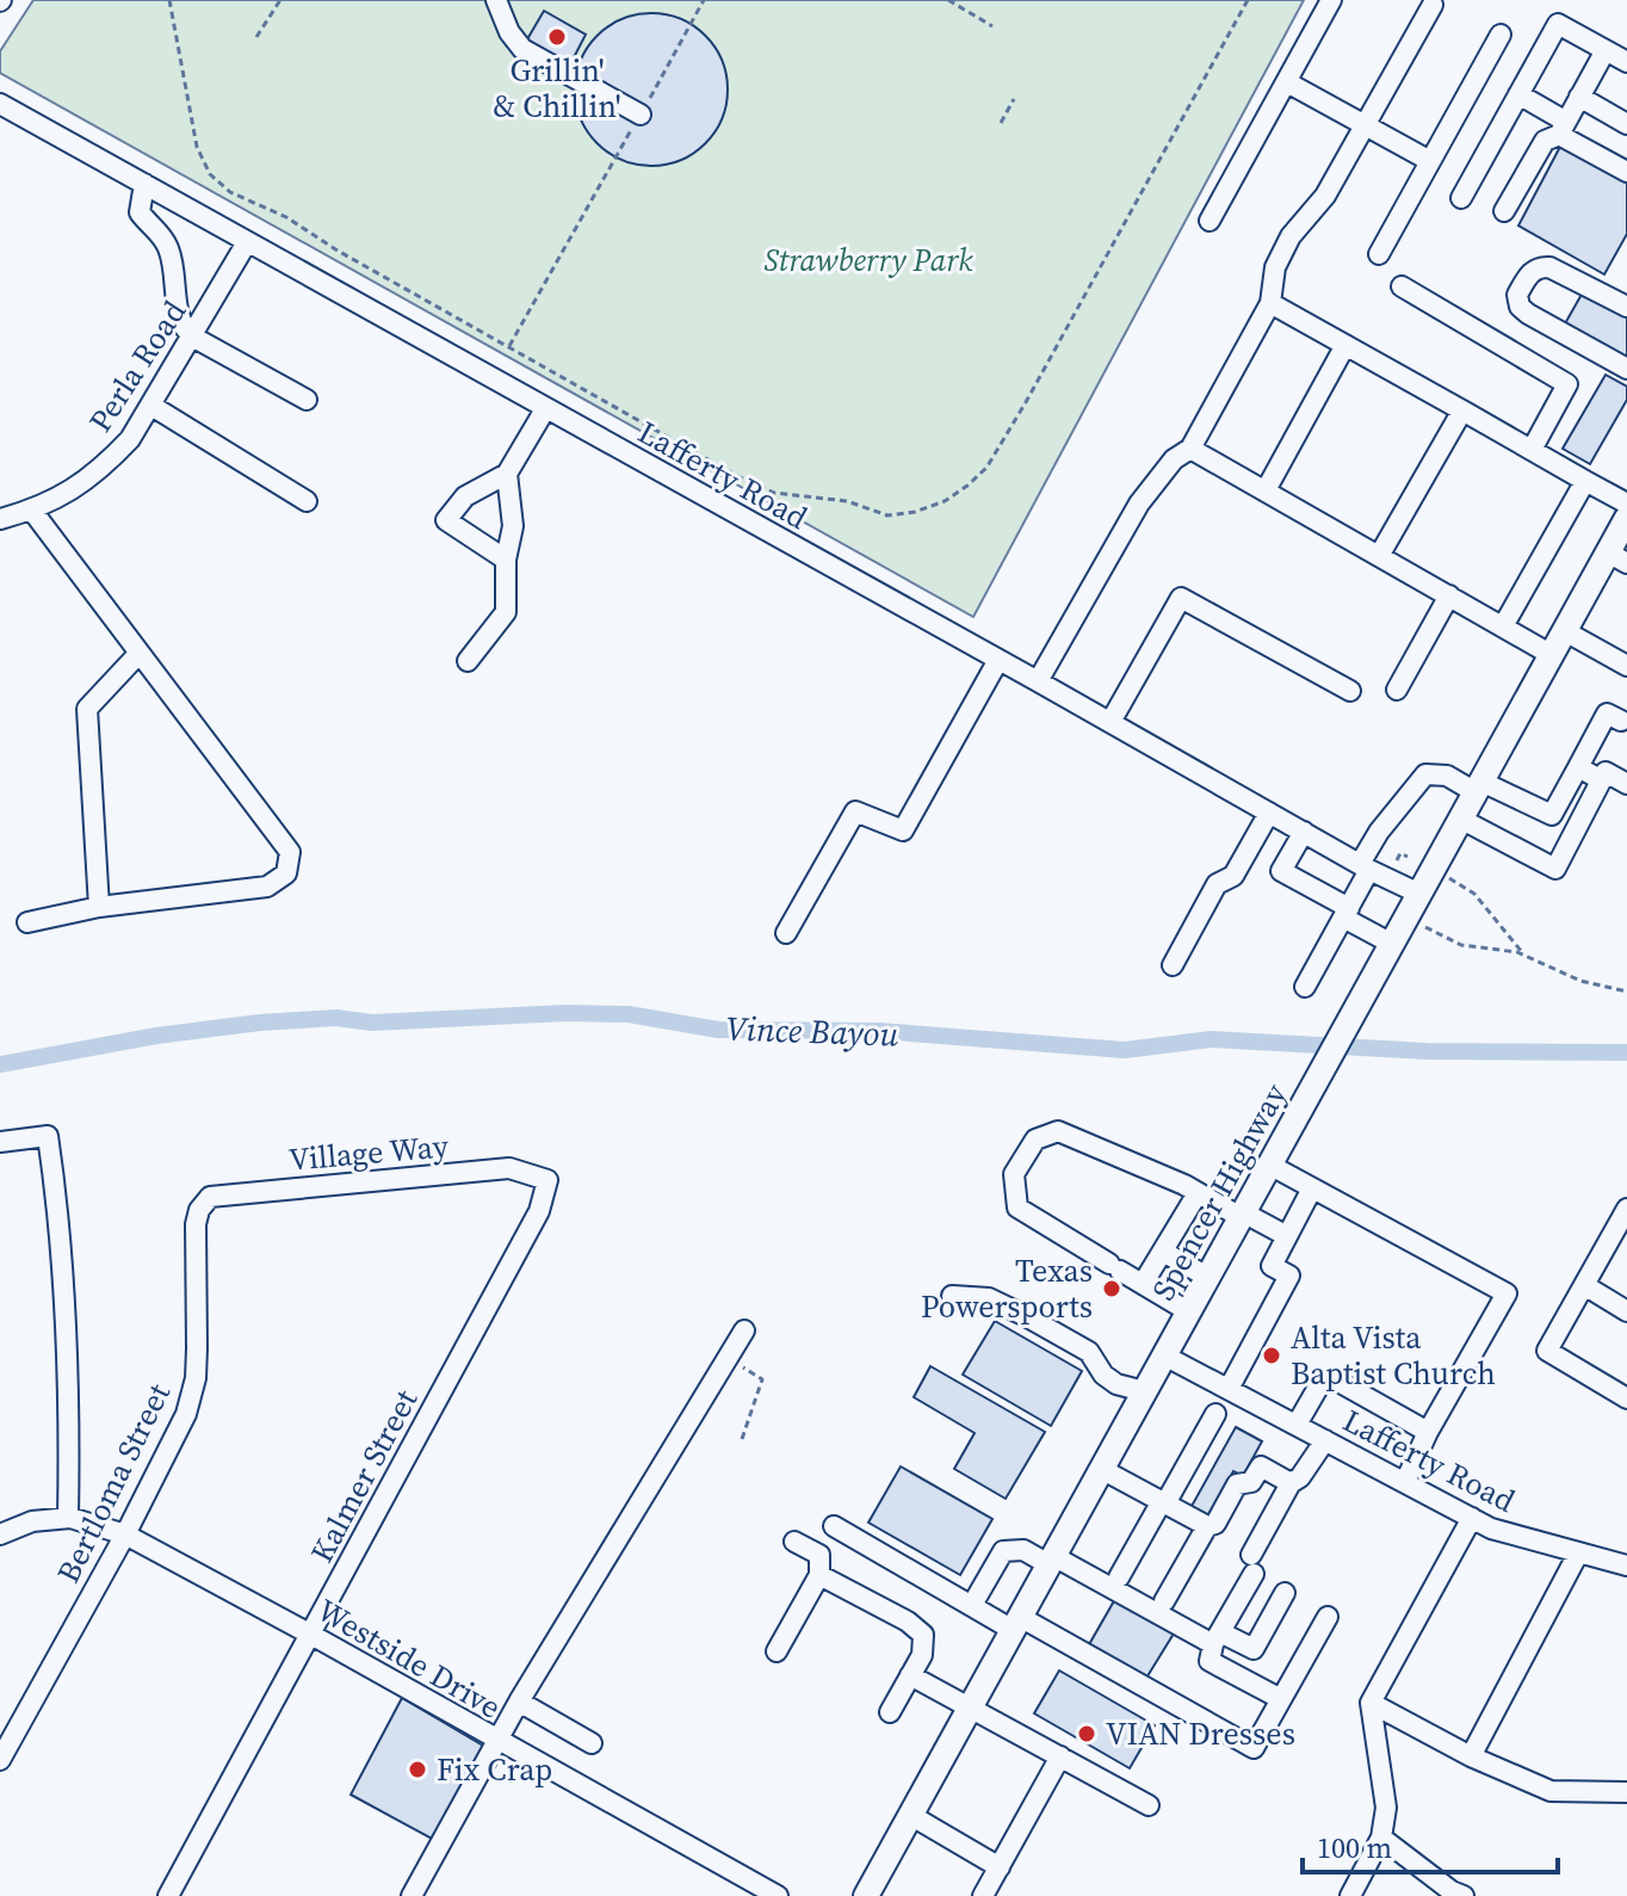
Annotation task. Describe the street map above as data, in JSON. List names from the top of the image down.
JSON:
{
  "streets": {
    "main road": ["Spencer Highway"],
    "street": [
      "Perla Road",
      "Lafferty Road",
      "Village Way",
      "Kalmer Street",
      "Bertloma Street",
      "Westside Drive"
    ]
  },
  "crossings": [
    ["Perla Road", "Lafferty Road"],
    ["Lafferty Road", "Spencer Highway"],
    ["Village Way", "Kalmer Street"],
    ["Village Way", "Bertloma Street"],
    ["Kalmer Street", "Westside Drive"],
    ["Bertloma Street", "Westside Drive"]
  ],
  "water": ["Vince Bayou"],
  "parks": ["Strawberry Park"],
  "places": [
    "Grillin' & Chillin'",
    "Texas Powersports",
    "Alta Vista Baptist Church",
    "VIAN Dresses",
    "Fix Crap"
  ],
  "scale_bar": "100 m"
}
